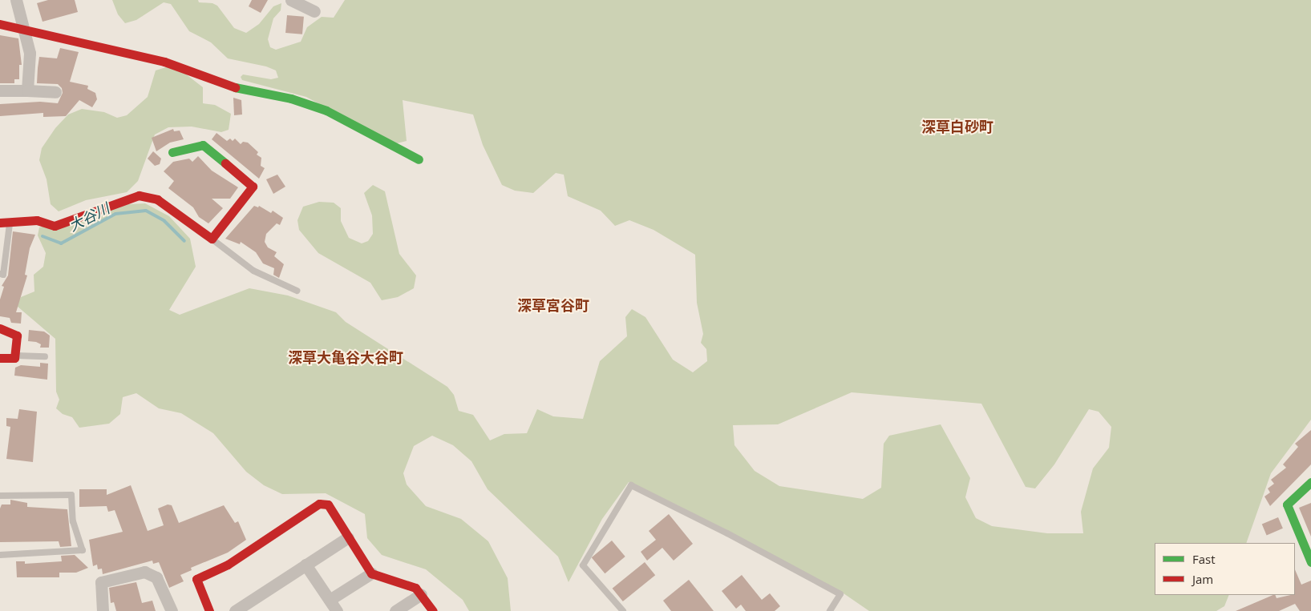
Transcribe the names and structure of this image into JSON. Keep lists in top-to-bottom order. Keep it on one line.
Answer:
{"districts":["深草白砂町","深草宮谷町","深草大亀谷大谷町"],"water":["大谷川"],"legend":["Fast","Jam"]}
